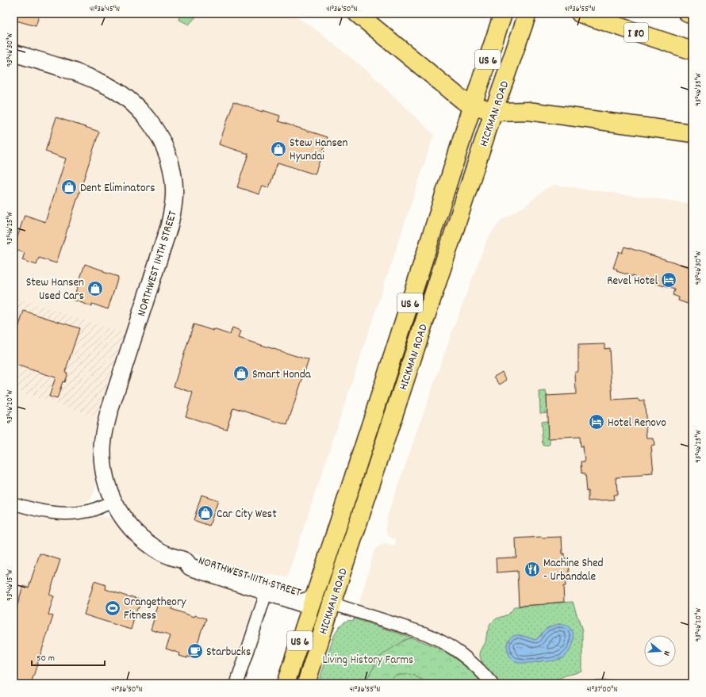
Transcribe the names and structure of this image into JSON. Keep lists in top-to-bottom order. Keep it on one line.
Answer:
{"streets":{"main road":["I 80","US 6","HICKMAN ROAD"],"street":["NORTHWEST 114TH STREET","NORTHWEST 111TH STREET"]},"crossings":[["HICKMAN ROAD","NORTHWEST 111TH STREET"],["NORTHWEST 114TH STREET","NORTHWEST 111TH STREET"]],"parks":["Living History Farms"],"places":{"shop":["Stew Hansen Hyundai","Dent Eliminators","Stew Hansen Used Cars","Smart Honda","Car City West"],"hotel":["Revel Hotel","Hotel Renovo"],"restaurant":["Machine Shed - Urbandale"],"sports":["Orangetheory Fitness"],"cafe":["Starbucks"]},"scale_bar":"50 m","north":"right","coordinates":["41°36'45\"N","41°36'50\"N","41°36'55\"N","93°46'30\"W","93°46'35\"W","93°46'25\"W","93°46'20\"W","93°46'15\"W","41°37'00\"N"]}
